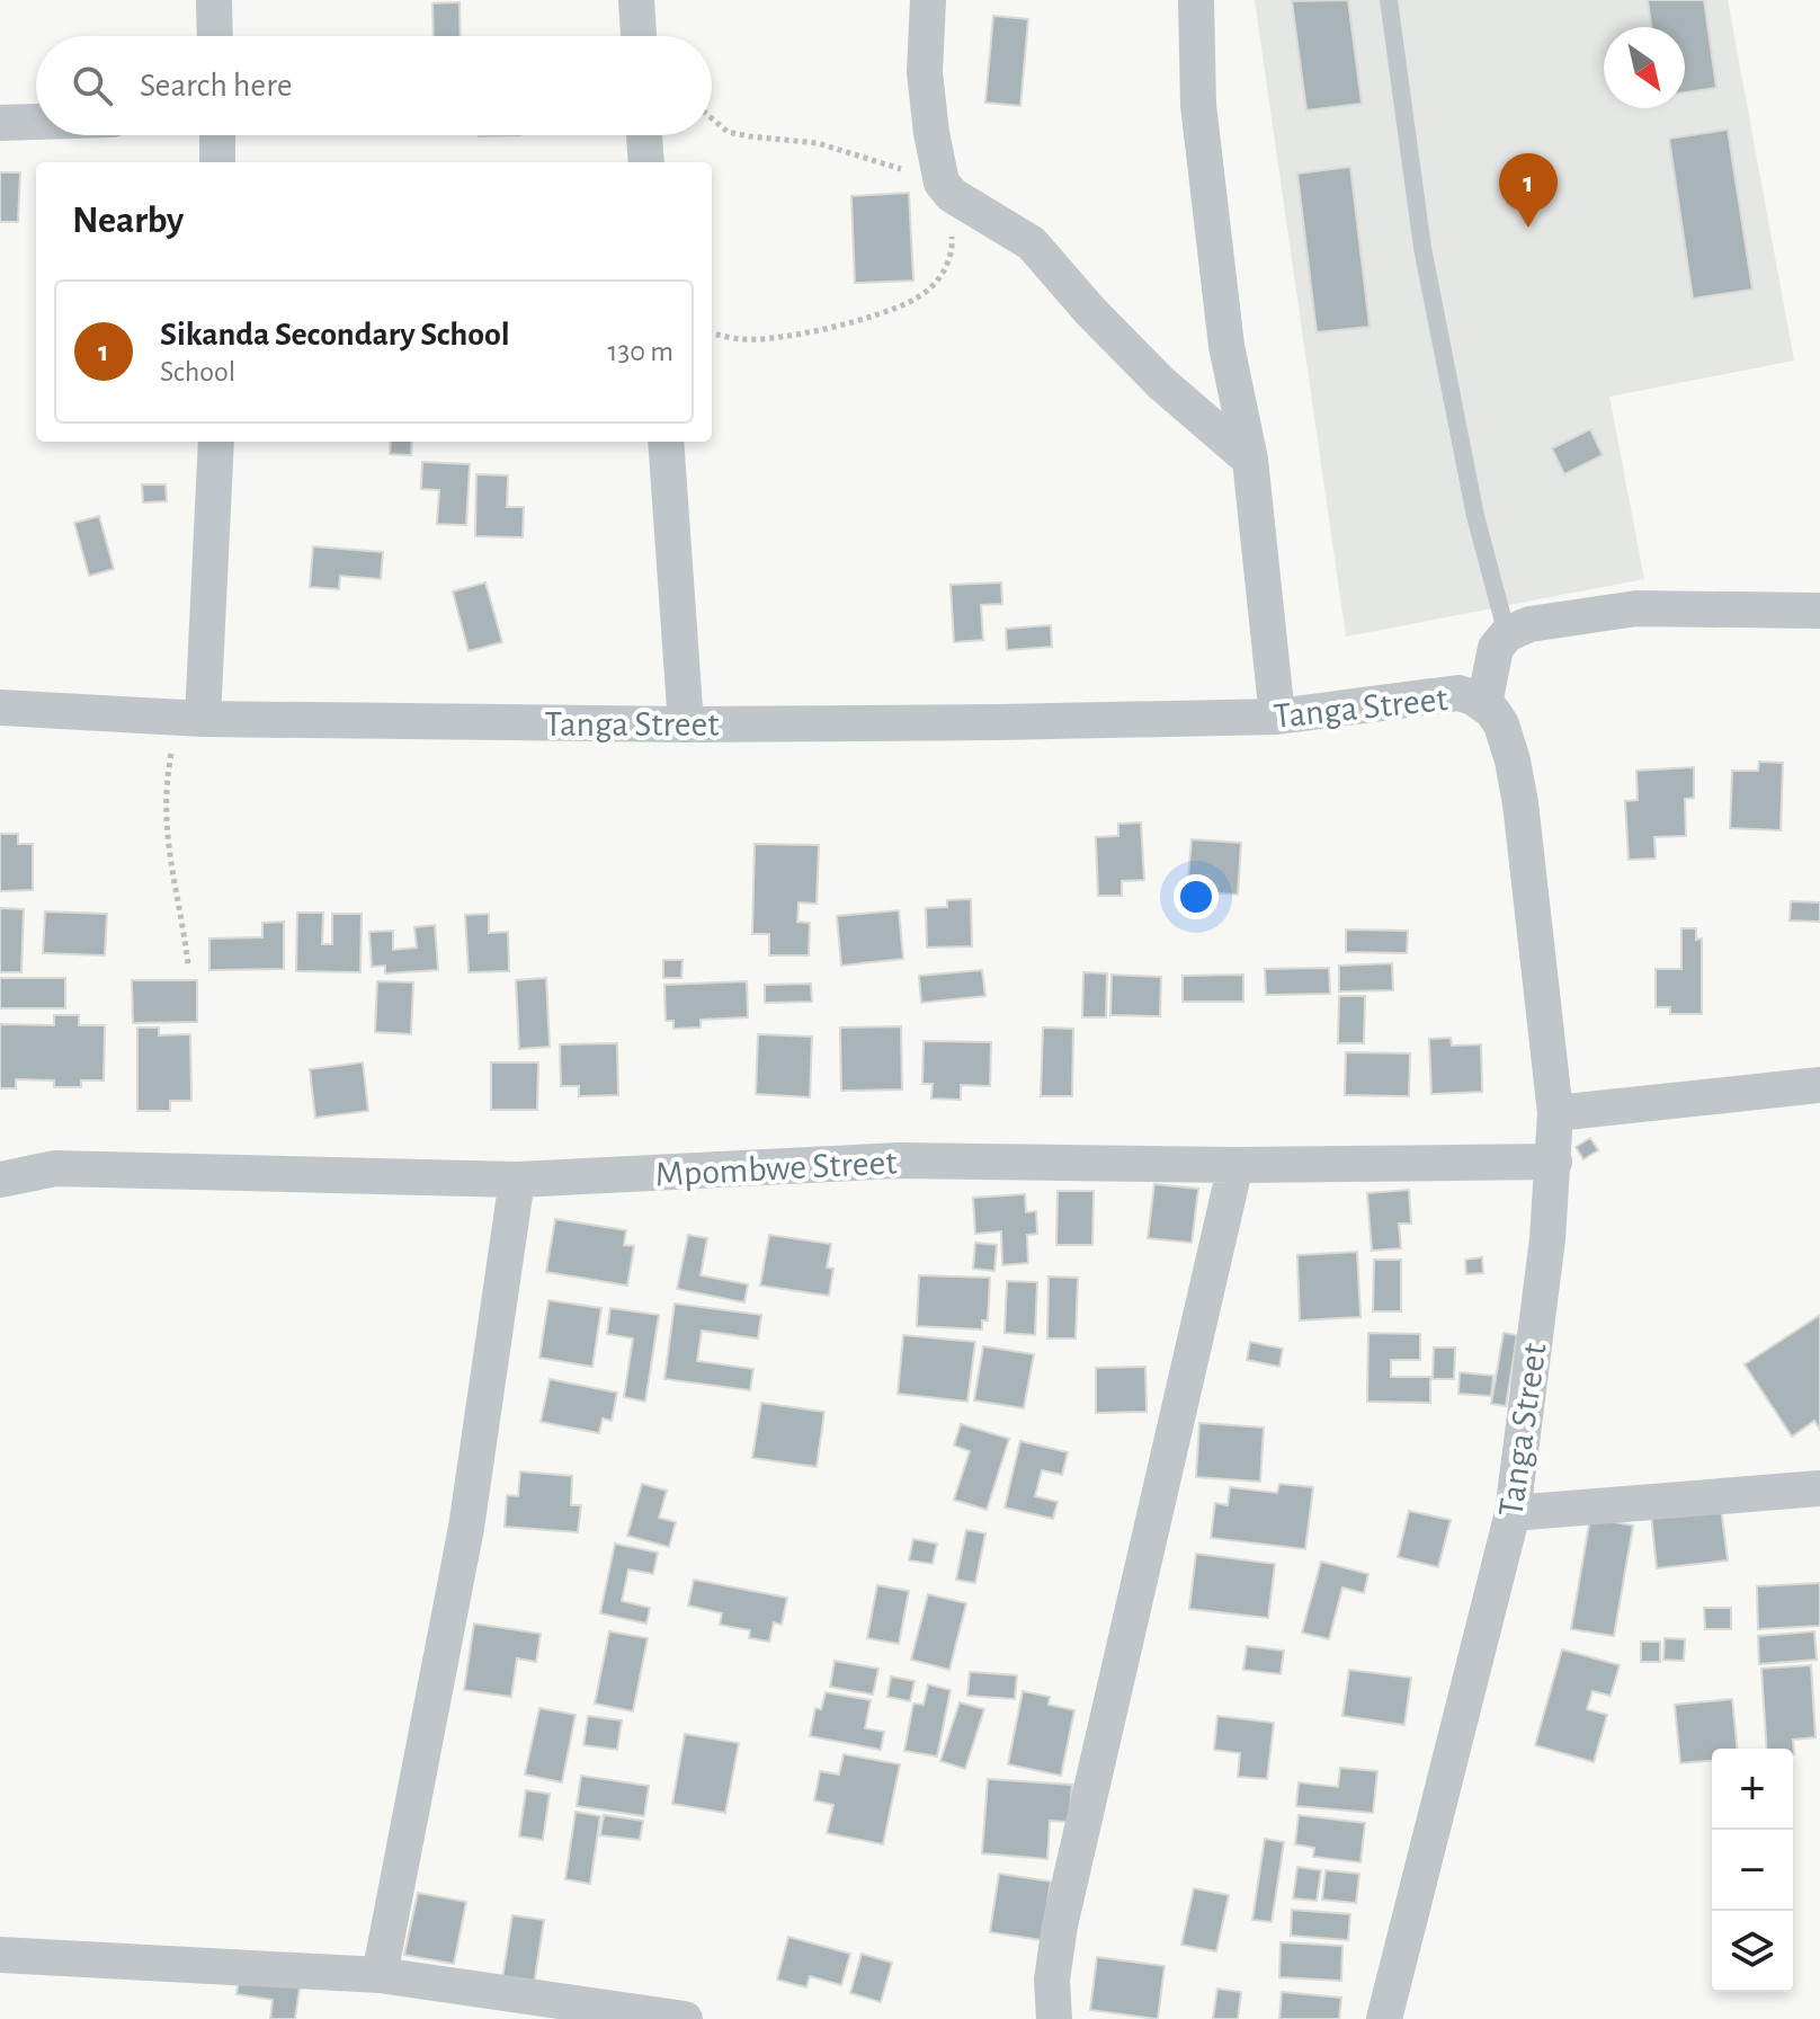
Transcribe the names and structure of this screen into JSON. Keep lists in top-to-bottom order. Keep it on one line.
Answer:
{"streets":{"street":["Tanga Street","Mpombwe Street"]},"crossings":[["Tanga Street","Mpombwe Street"]],"north":"bottom right","page":{"search":"Search here","pins":"1","heading":"Nearby","list":[{"mark":"1","name":"Sikanda Secondary School","note":"School","value":"130 m"}],"map_buttons":["+","−"]}}
